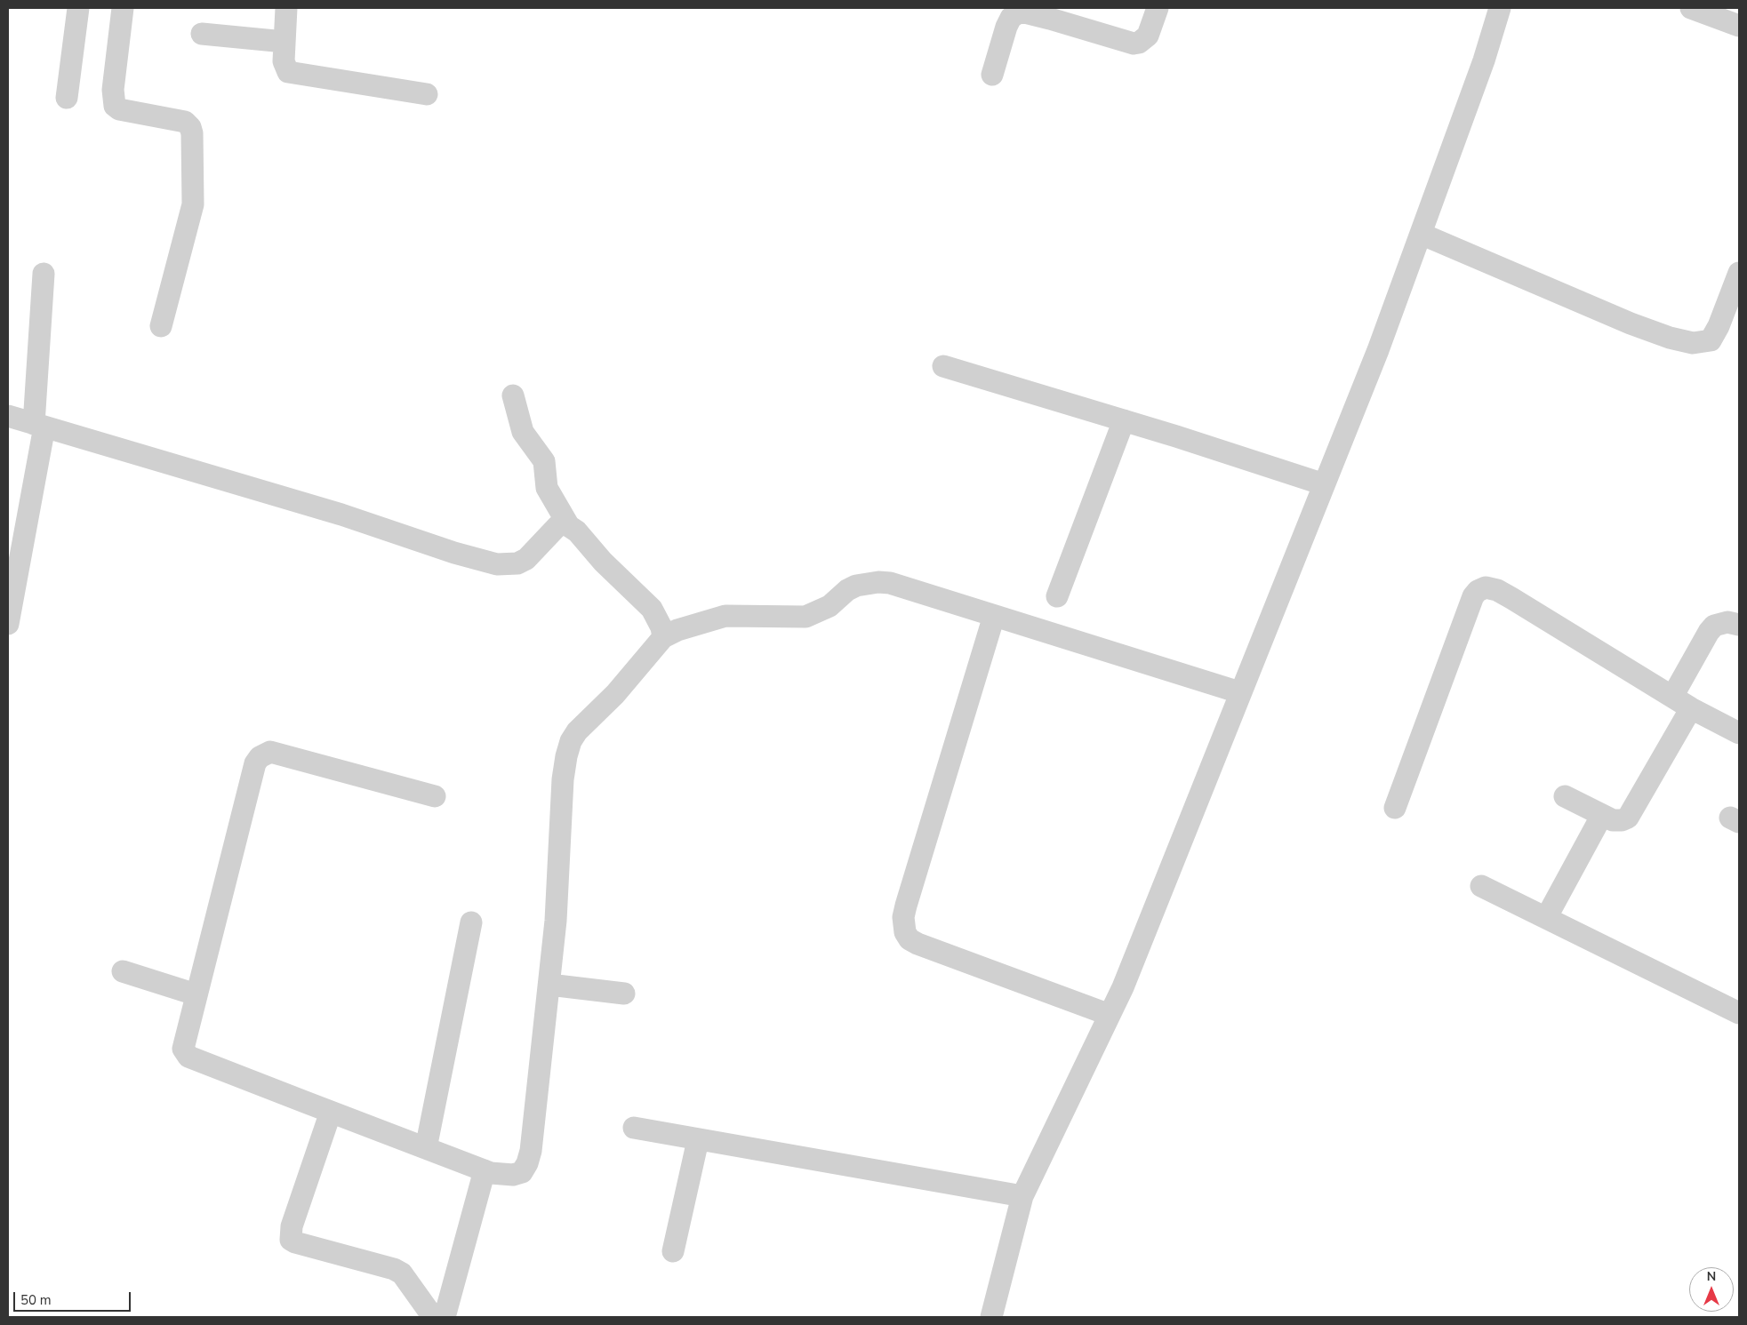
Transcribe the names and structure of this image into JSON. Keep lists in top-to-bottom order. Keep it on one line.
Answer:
{"scale_bar":"50 m","north":"top"}
